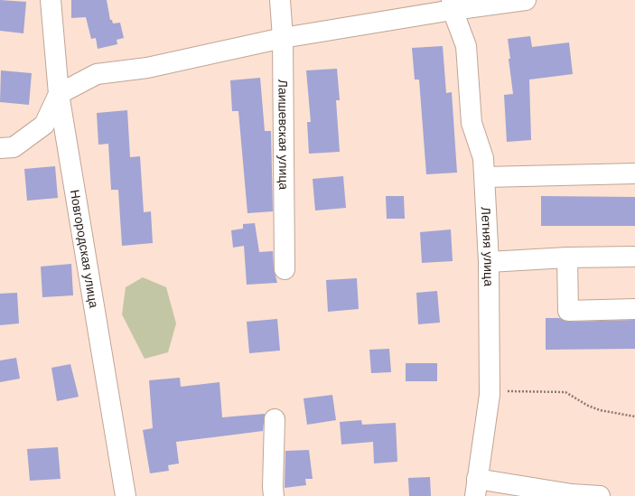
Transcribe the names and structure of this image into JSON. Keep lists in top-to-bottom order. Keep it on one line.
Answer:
{"streets":{"street":["Лаишевская улица","Летняя улица","Новгородская улица"]}}
